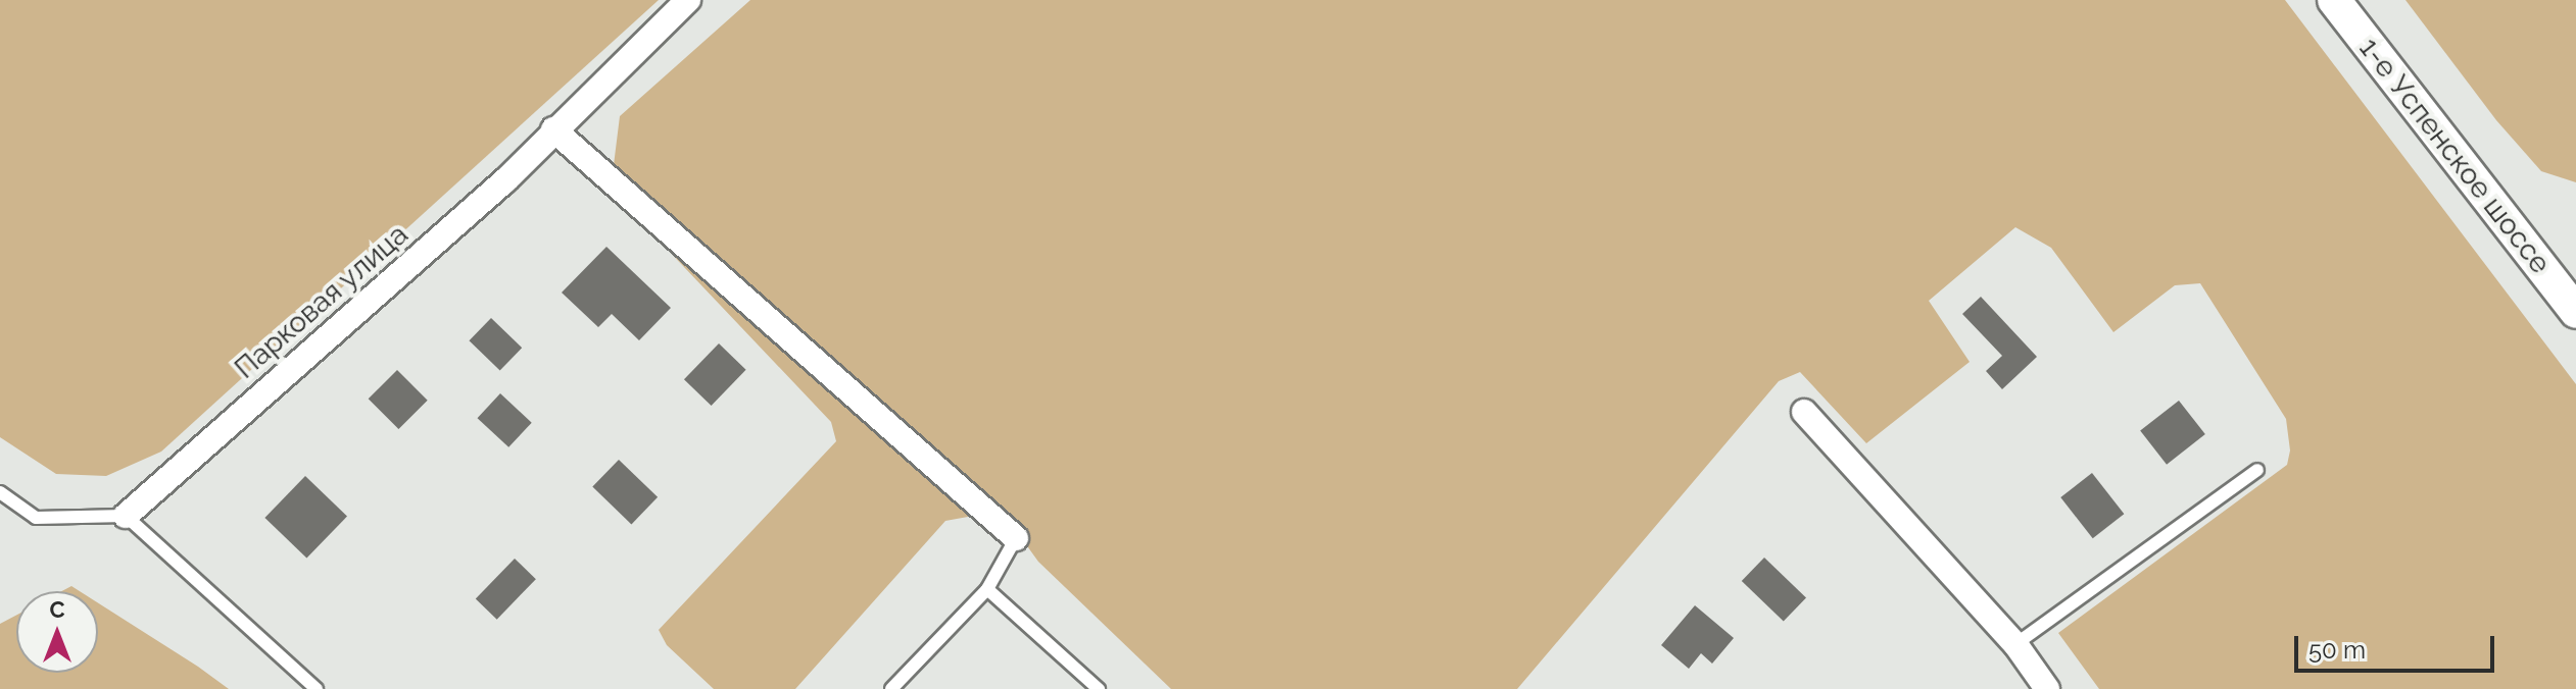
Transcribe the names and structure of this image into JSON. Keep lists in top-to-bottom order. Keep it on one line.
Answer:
{"streets":{"main road":["1-е Успенское шоссе"],"street":["Парковая улица"]},"scale_bar":"50 m","north":"top"}
